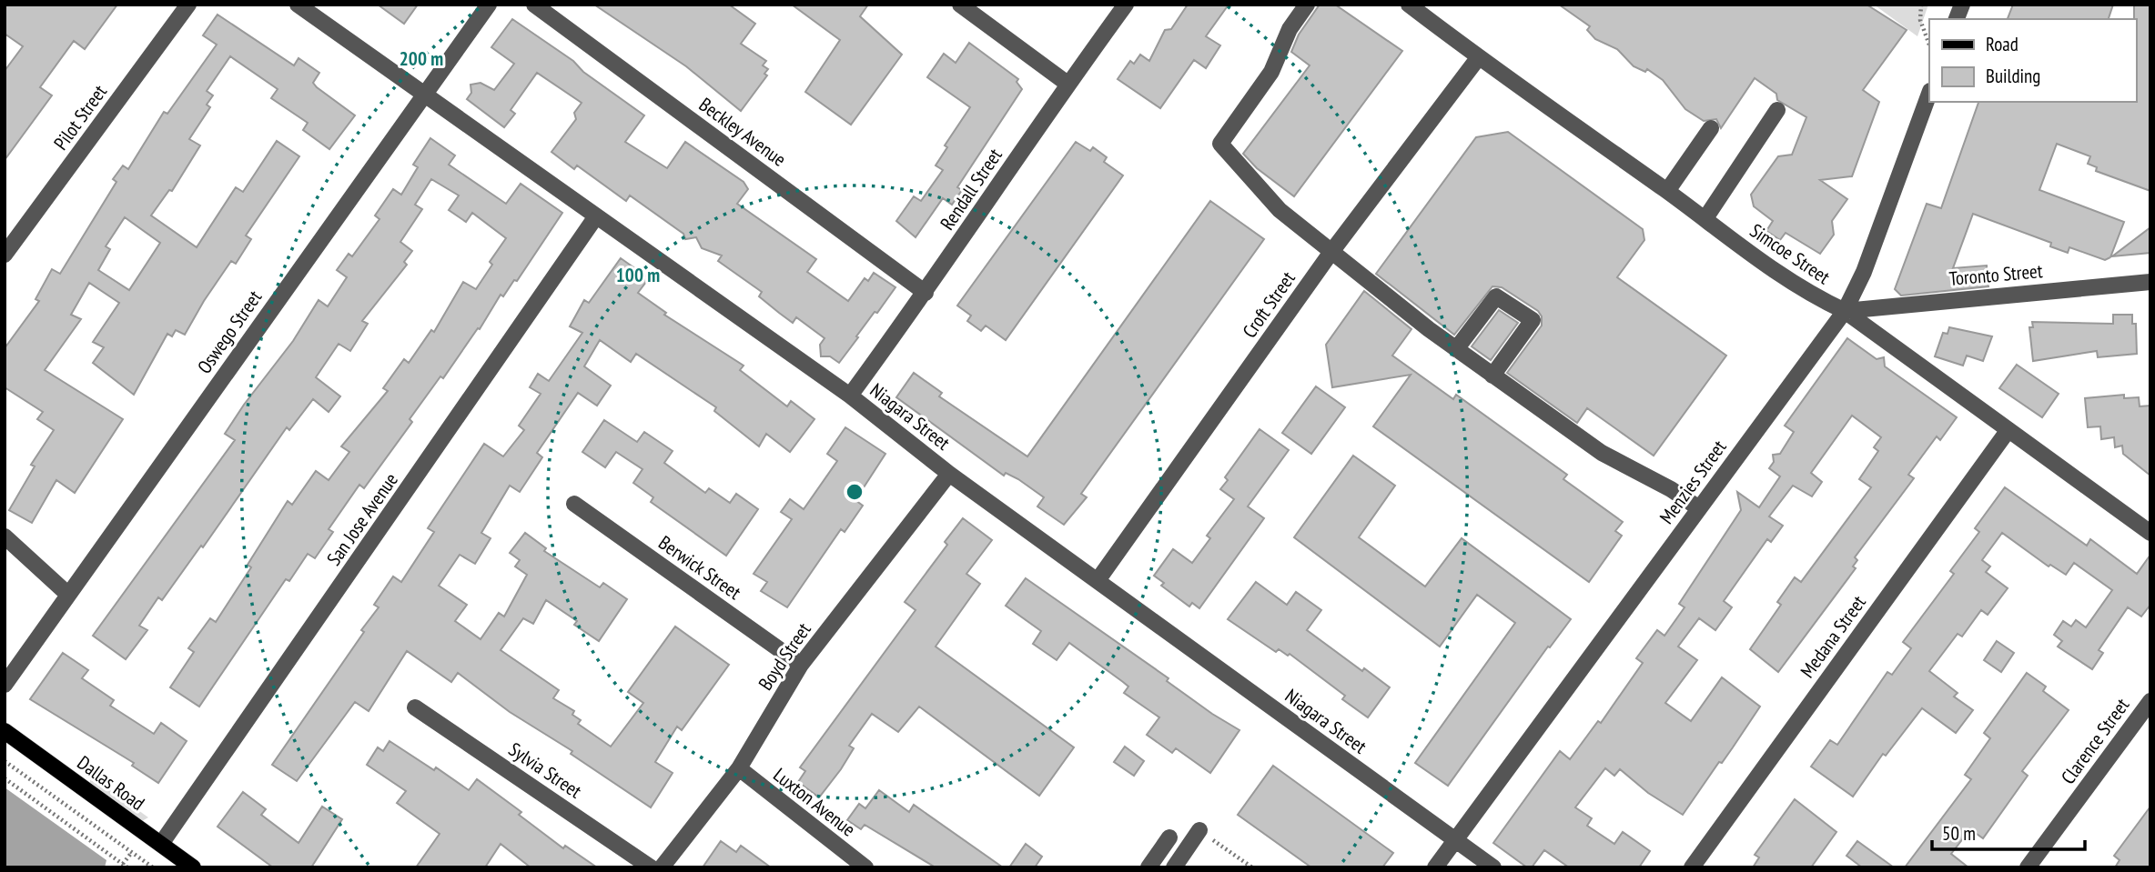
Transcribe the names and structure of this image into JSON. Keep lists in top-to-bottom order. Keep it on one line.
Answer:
{"streets":{"main road":["Dallas Road"],"street":["Pilot Street","Beckley Avenue","Rendall Street","Simcoe Street","Toronto Street","Croft Street","Oswego Street","Niagara Street","Menzies Street","San Jose Avenue","Berwick Street","Medana Street","Boyd Street","Clarence Street","Sylvia Street","Luxton Avenue"]},"crossings":[["Beckley Avenue","Rendall Street"],["Rendall Street","Niagara Street"],["Simcoe Street","Toronto Street"],["Simcoe Street","Croft Street"],["Simcoe Street","Menzies Street"],["Simcoe Street","Medana Street"],["Toronto Street","Menzies Street"],["Croft Street","Niagara Street"],["Oswego Street","Niagara Street"],["Niagara Street","Menzies Street"],["Niagara Street","San Jose Avenue"],["Niagara Street","Boyd Street"],["San Jose Avenue","Dallas Road"],["Berwick Street","Boyd Street"],["Boyd Street","Luxton Avenue"]],"legend":["Road","Building"],"scale_bar":"50 m","rings":["200 m","100 m"]}
